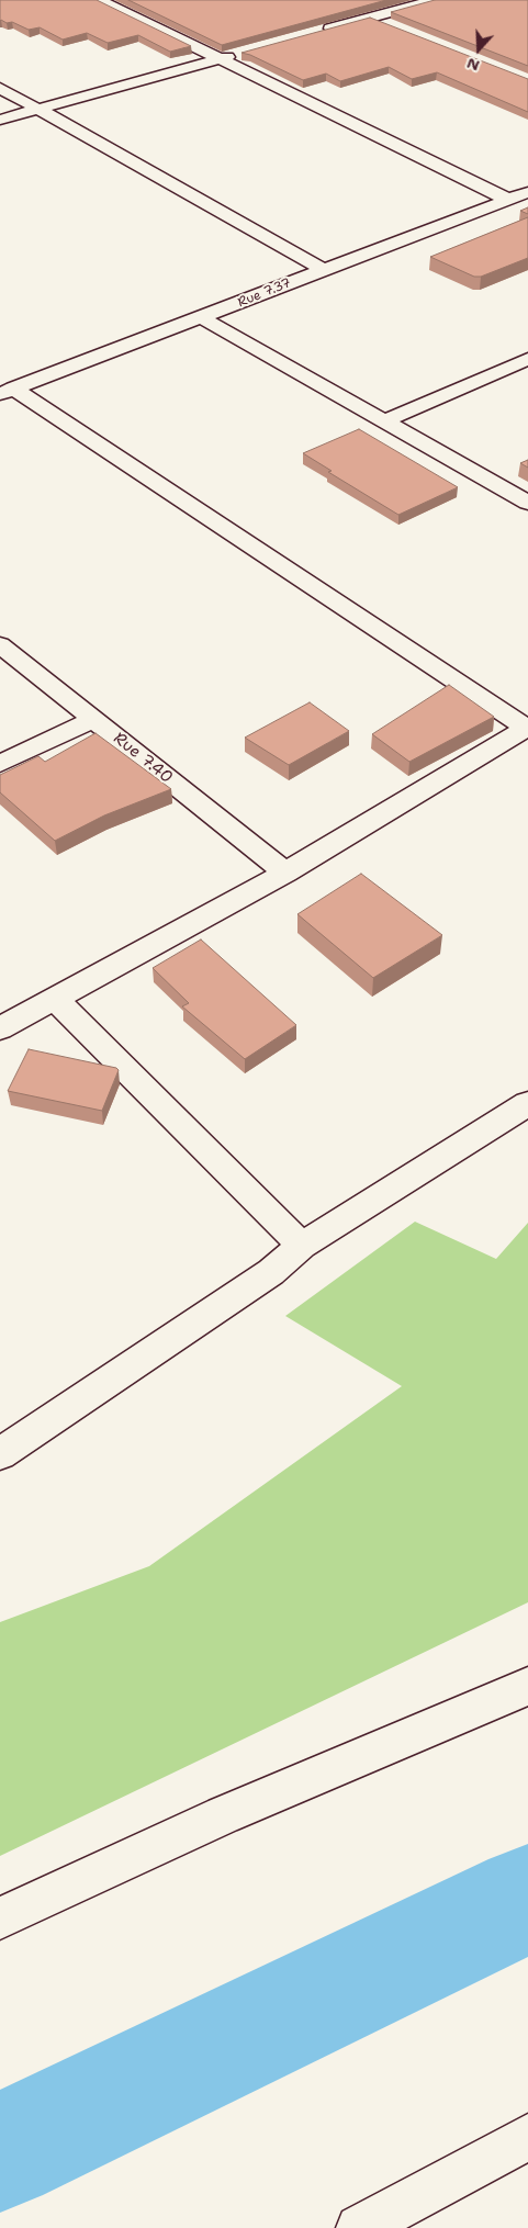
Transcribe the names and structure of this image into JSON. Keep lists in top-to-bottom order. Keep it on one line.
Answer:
{"streets":{"street":["Rue 7.37","Rue 7.40"]},"north":"bottom"}
